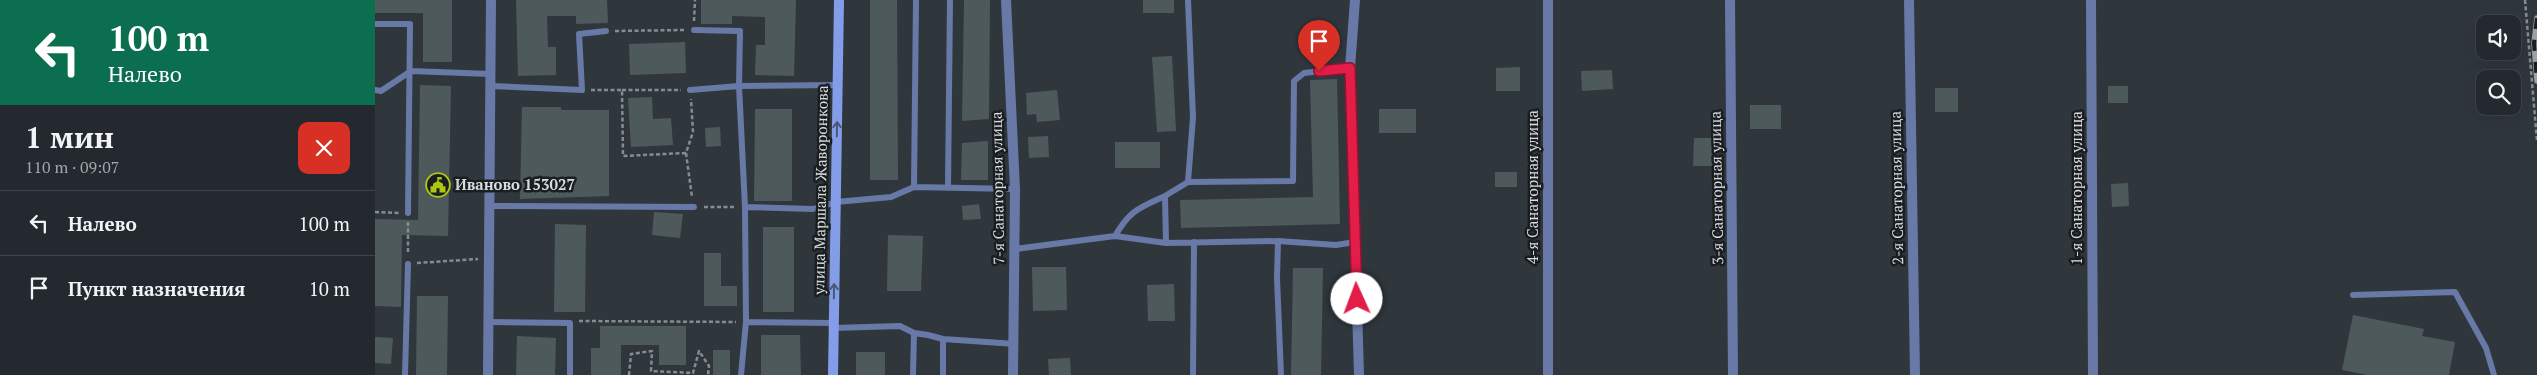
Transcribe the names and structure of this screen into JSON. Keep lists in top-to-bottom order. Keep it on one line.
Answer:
{"streets":{"main road":["улица Маршала Жаворонкова"],"street":["4-я Санаторная улица","7-я Санаторная улица","3-я Санаторная улица","2-я Санаторная улица","1-я Санаторная улица"]},"one_way":["улица Маршала Жаворонкова"],"places":{"public building":["Иваново 153027"]},"page":{"turn":["100 m","Налево"],"heading":["1 мин","110 m · 09:07"],"list":[{"name":"Налево","value":"100 m"},{"name":"Пункт назначения","value":"10 m"}]}}
